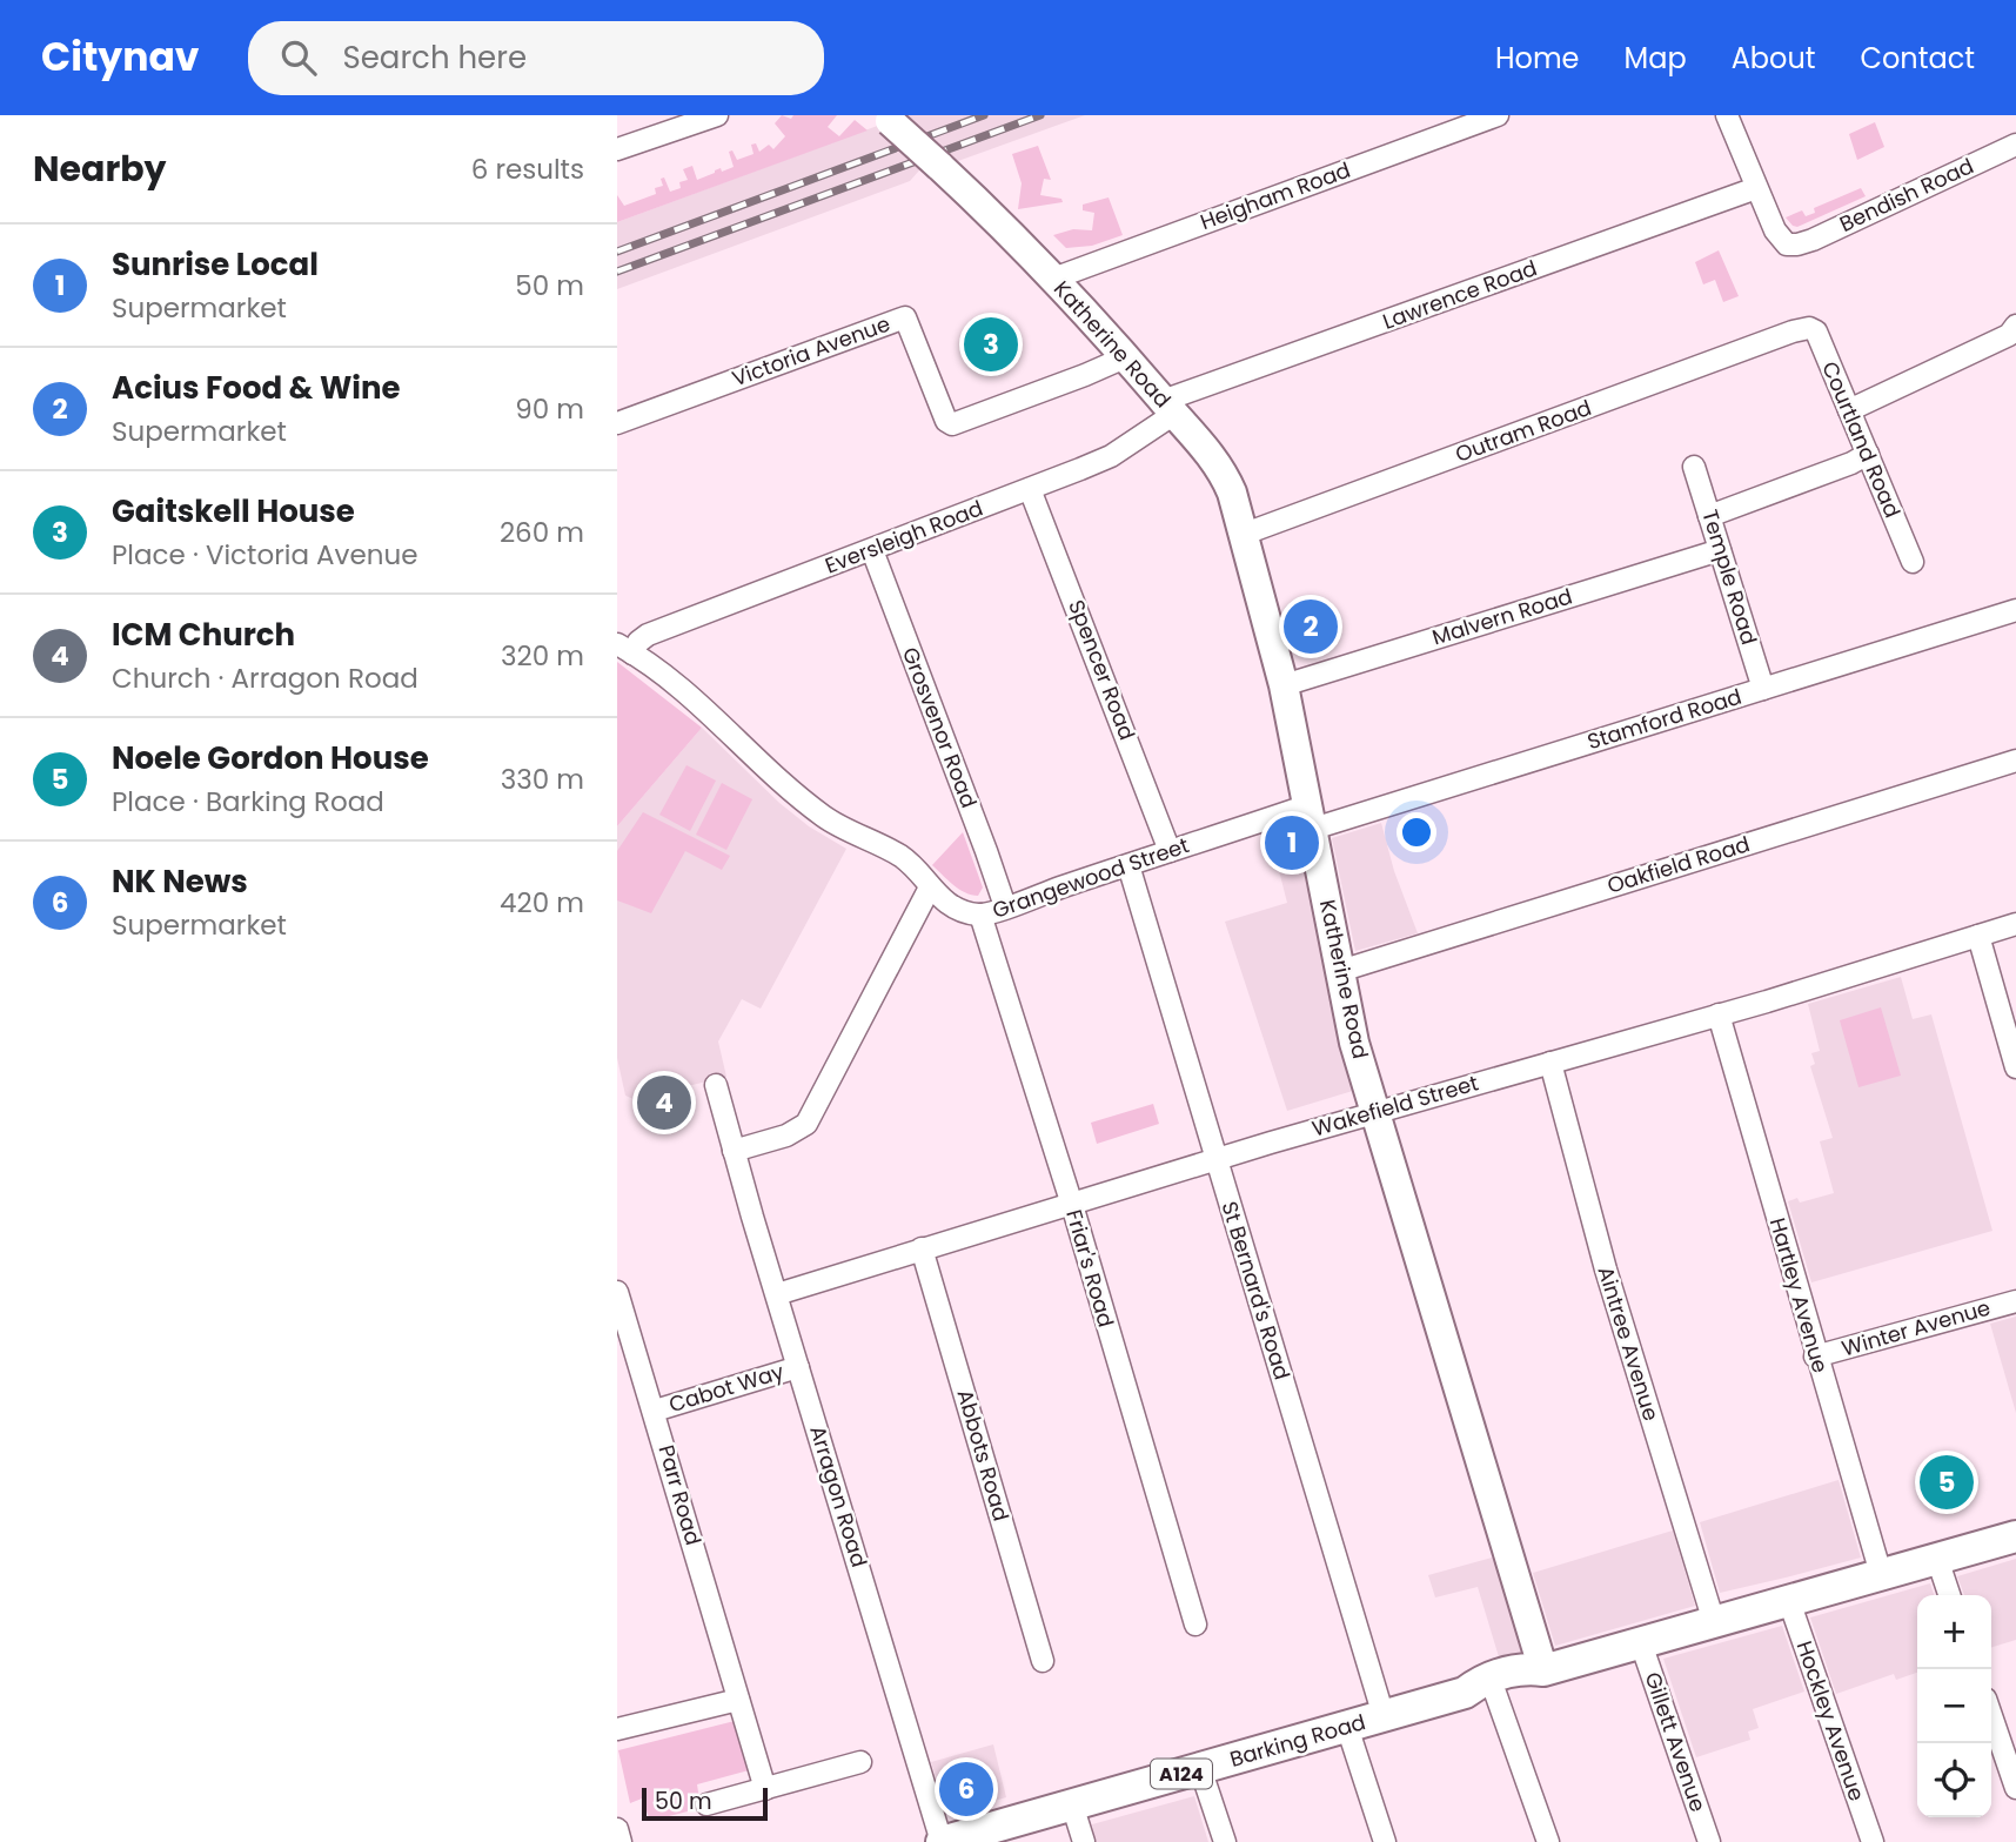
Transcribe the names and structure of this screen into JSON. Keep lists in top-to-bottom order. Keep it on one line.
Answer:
{"streets":{"main road":["Katherine Road","Barking Road","A124"],"street":["Bendish Road","Heigham Road","Lawrence Road","Victoria Avenue","Outram Road","Courtland Road","Eversleigh Road","Temple Road","Malvern Road","Spencer Road","Stamford Road","Grosvenor Road","Oakfield Road","Grangewood Street","Wakefield Street","Friar's Road","St Bernard's Road","Hartley Avenue","Winter Avenue","Aintree Avenue","Cabot Way","Abbots Road","Parr Road","Arragon Road","Hockley Avenue","Gillett Avenue"]},"crossings":[["Bendish Road","Lawrence Road"],["Heigham Road","Katherine Road"],["Lawrence Road","Katherine Road"],["Lawrence Road","Eversleigh Road"],["Katherine Road","Victoria Avenue"],["Katherine Road","Outram Road"],["Katherine Road","Eversleigh Road"],["Katherine Road","Malvern Road"],["Katherine Road","Stamford Road"],["Katherine Road","Oakfield Road"],["Katherine Road","Grangewood Street"],["Katherine Road","Wakefield Street"],["Katherine Road","Barking Road"],["Outram Road","Courtland Road"],["Eversleigh Road","Spencer Road"],["Eversleigh Road","Grosvenor Road"],["Eversleigh Road","Grangewood Street"],["Temple Road","Malvern Road"],["Temple Road","Stamford Road"],["Spencer Road","Grangewood Street"],["Stamford Road","Grangewood Street"],["Grosvenor Road","Grangewood Street"],["Grangewood Street","Friar's Road"],["Grangewood Street","St Bernard's Road"],["Wakefield Street","Friar's Road"],["Wakefield Street","St Bernard's Road"],["Wakefield Street","Hartley Avenue"],["Wakefield Street","Aintree Avenue"],["Wakefield Street","Abbots Road"],["Wakefield Street","Arragon Road"],["St Bernard's Road","Barking Road"],["Hartley Avenue","Winter Avenue"],["Hartley Avenue","Barking Road"],["Aintree Avenue","Barking Road"],["Cabot Way","Parr Road"],["Cabot Way","Arragon Road"],["Arragon Road","Barking Road"],["Hockley Avenue","Barking Road"],["Barking Road","Gillett Avenue"]],"scale_bar":"50 m","page":{"header":"Citynav","search":"Search here","nav":["Home","Map","About","Contact"],"heading":["Nearby","6 results"],"list":[{"mark":"1","name":"Sunrise Local","note":"Supermarket","value":"50 m"},{"mark":"2","name":"Acius Food & Wine","note":"Supermarket","value":"90 m"},{"mark":"3","name":"Gaitskell House","note":"Place · Victoria Avenue","value":"260 m"},{"mark":"4","name":"ICM Church","note":"Church · Arragon Road","value":"320 m"},{"mark":"5","name":"Noele Gordon House","note":"Place · Barking Road","value":"330 m"},{"mark":"6","name":"NK News","note":"Supermarket","value":"420 m"}],"pins":["3","2","1","4","5","6"],"map_buttons":["+","−"],"scale":"50 m"}}
